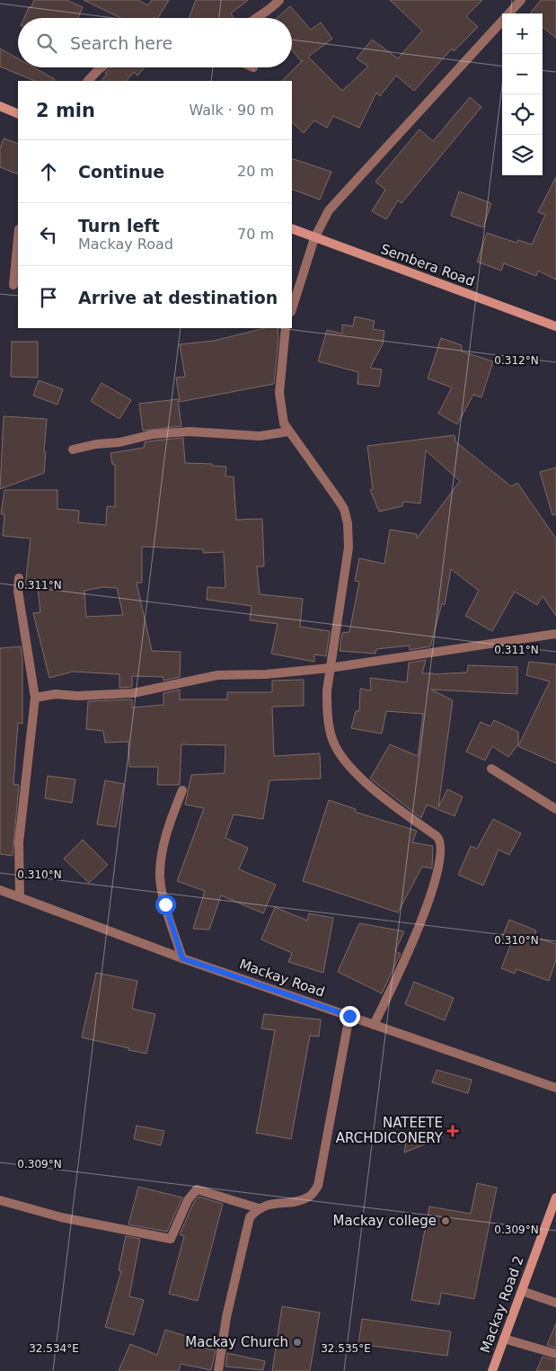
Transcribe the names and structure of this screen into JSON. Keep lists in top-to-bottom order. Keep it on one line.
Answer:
{"streets":{"street":["Sembera Road","Mackay Road","Mackay Road 2"]},"places":{"health":["NATEETE ARCHDICONERY"],"other":["Mackay college","Mackay Church"]},"page":{"map_buttons":["+","−"],"search":"Search here","heading":["2 min","Walk · 90 m"],"list":[["Continue","20 m"],["Turn left","Mackay Road","70 m"],"Arrive at destination"]},"coordinates":["0.312°N","0.311°N","0.310°N","0.309°N","32.534°E","32.535°E"]}
